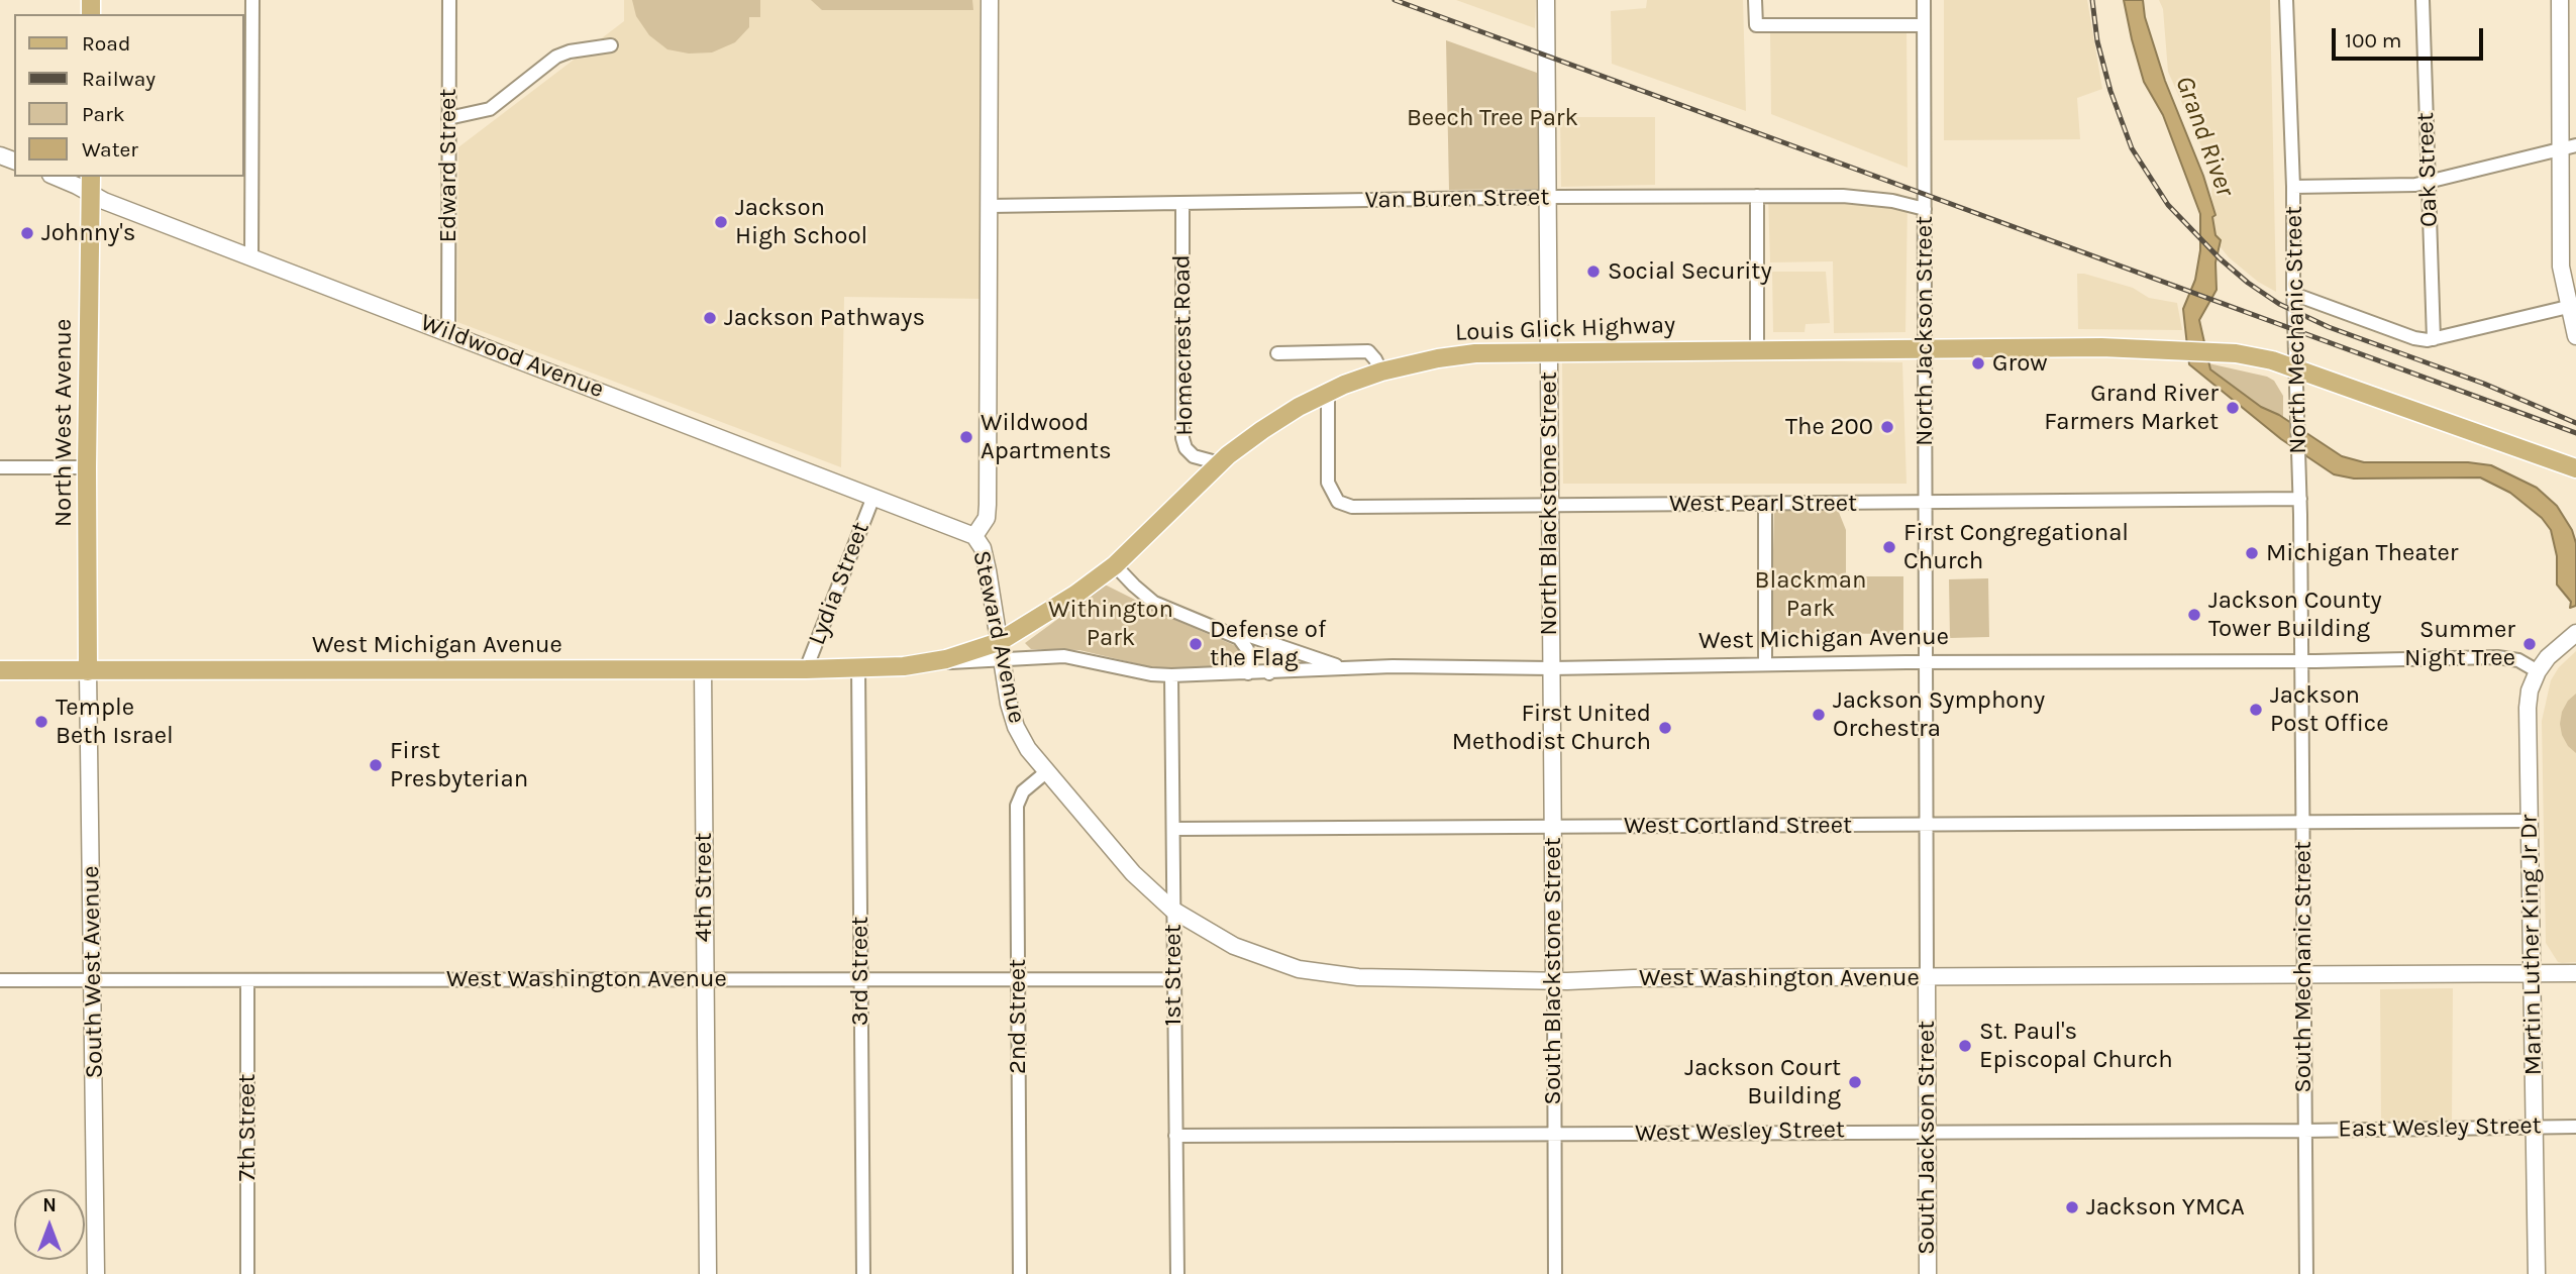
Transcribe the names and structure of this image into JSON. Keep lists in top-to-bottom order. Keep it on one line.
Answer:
{"streets":{"main road":["Louis Glick Highway","Wildwood Avenue","North West Avenue","North Blackstone Street","Steward Avenue","West Michigan Avenue","4th Street","Martin Luther King Jr Dr","South Blackstone Street","South West Avenue","West Washington Avenue","South Jackson Street"],"street":["Edward Street","Oak Street","Van Buren Street","North Mechanic Street","North Jackson Street","Homecrest Road","West Pearl Street","Lydia Street","West Cortland Street","South Mechanic Street","3rd Street","1st Street","2nd Street","7th Street","East Wesley Street","West Wesley Street"]},"crossings":[["Edward Street","Wildwood Avenue"],["Van Buren Street","North Jackson Street"],["Van Buren Street","Homecrest Road"],["Van Buren Street","North Blackstone Street"],["Van Buren Street","Steward Avenue"],["Louis Glick Highway","North Mechanic Street"],["Louis Glick Highway","North Jackson Street"],["Louis Glick Highway","Homecrest Road"],["Louis Glick Highway","North Blackstone Street"],["Louis Glick Highway","West Pearl Street"],["Louis Glick Highway","Steward Avenue"],["Louis Glick Highway","West Michigan Avenue"],["Louis Glick Highway","3rd Street"],["North Mechanic Street","West Pearl Street"],["North Mechanic Street","West Michigan Avenue"],["North Mechanic Street","South Mechanic Street"],["North Jackson Street","West Pearl Street"],["North Jackson Street","West Michigan Avenue"],["North Jackson Street","South Jackson Street"],["Wildwood Avenue","North West Avenue"],["Wildwood Avenue","Lydia Street"],["Wildwood Avenue","Steward Avenue"],["North West Avenue","West Michigan Avenue"],["North West Avenue","South West Avenue"],["North Blackstone Street","West Pearl Street"],["North Blackstone Street","West Michigan Avenue"],["North Blackstone Street","South Blackstone Street"],["Lydia Street","West Michigan Avenue"],["Steward Avenue","West Michigan Avenue"],["Steward Avenue","1st Street"],["Steward Avenue","West Washington Avenue"],["Steward Avenue","2nd Street"],["West Michigan Avenue","4th Street"],["West Michigan Avenue","Martin Luther King Jr Dr"],["West Michigan Avenue","South Mechanic Street"],["West Michigan Avenue","3rd Street"],["West Michigan Avenue","South Blackstone Street"],["West Michigan Avenue","South West Avenue"],["West Michigan Avenue","1st Street"],["West Michigan Avenue","South Jackson Street"],["West Cortland Street","Martin Luther King Jr Dr"],["West Cortland Street","South Mechanic Street"],["West Cortland Street","South Blackstone Street"],["West Cortland Street","1st Street"],["West Cortland Street","South Jackson Street"],["4th Street","West Washington Avenue"],["Martin Luther King Jr Dr","West Washington Avenue"],["Martin Luther King Jr Dr","East Wesley Street"],["South Mechanic Street","West Washington Avenue"],["South Mechanic Street","East Wesley Street"],["South Mechanic Street","West Wesley Street"],["3rd Street","West Washington Avenue"],["South Blackstone Street","West Washington Avenue"],["South Blackstone Street","West Wesley Street"],["South West Avenue","West Washington Avenue"],["1st Street","West Washington Avenue"],["1st Street","West Wesley Street"],["West Washington Avenue","2nd Street"],["West Washington Avenue","7th Street"],["West Washington Avenue","South Jackson Street"],["East Wesley Street","West Wesley Street"],["West Wesley Street","South Jackson Street"]],"water":["Grand River"],"parks":["Beech Tree Park","Blackman Park","Withington Park"],"places":["Jackson High School","Johnny's","Social Security","Jackson Pathways","Grow","Grand River Farmers Market","The 200","Wildwood Apartments","First Congregational Church","Michigan Theater","Jackson County Tower Building","Defense of the Flag","Summer Night Tree","Jackson Post Office","Jackson Symphony Orchestra","Temple Beth Israel","First United Methodist Church","First Presbyterian","St. Paul's Episcopal Church","Jackson Court Building","Jackson YMCA"],"legend":["Road","Railway","Park","Water"],"scale_bar":"100 m","north":"top"}
